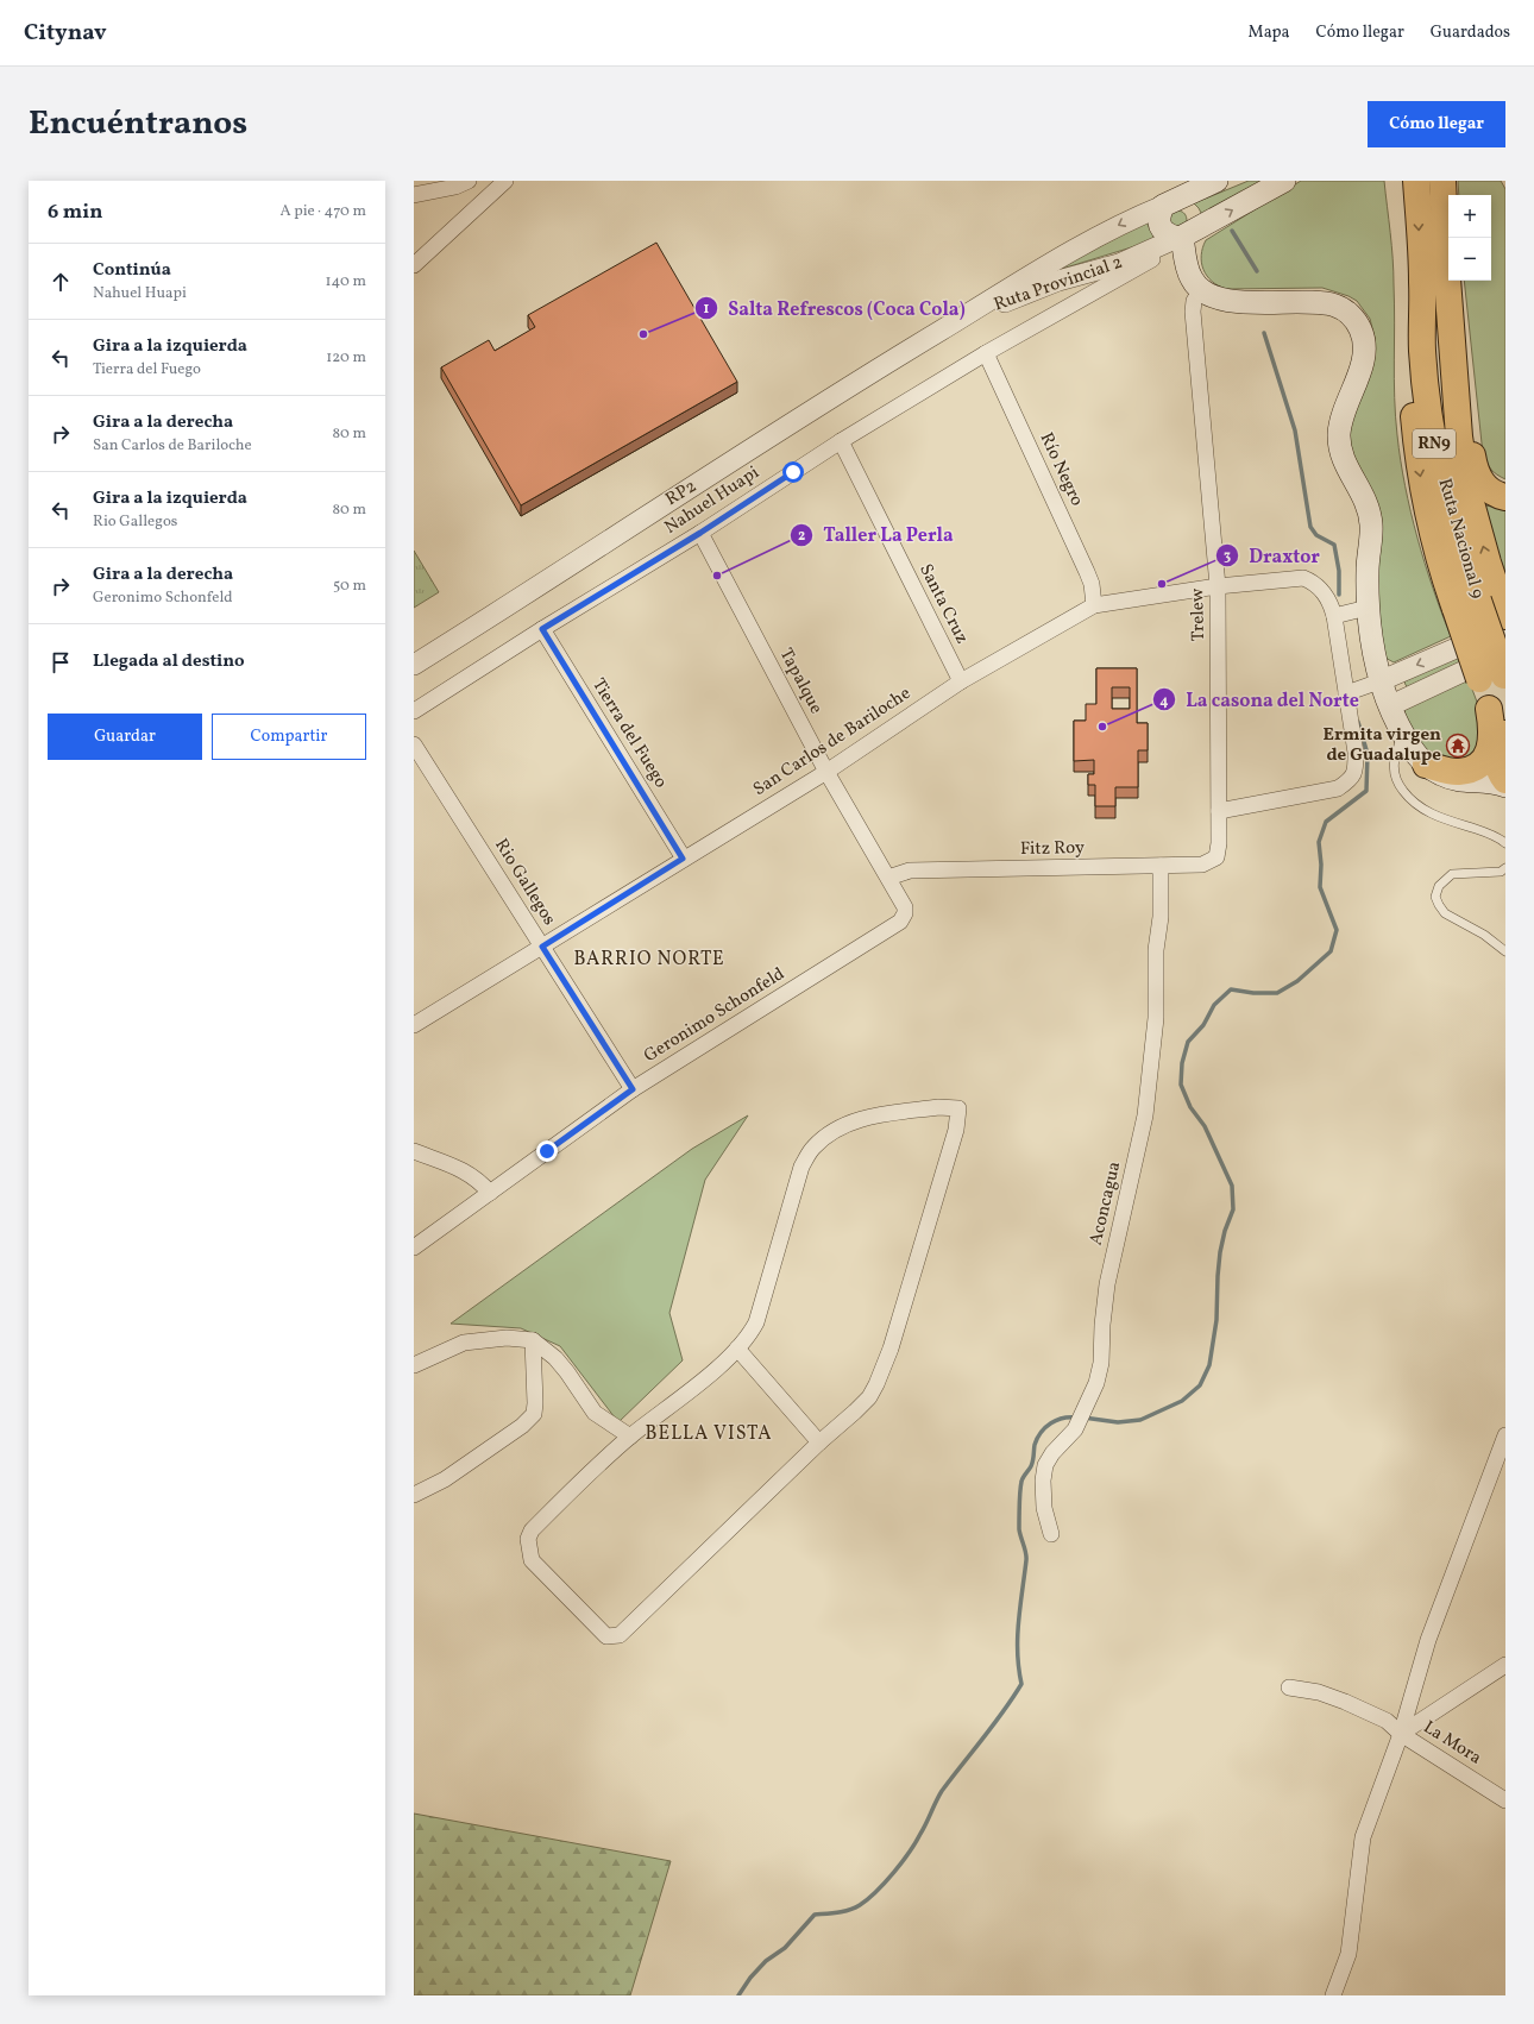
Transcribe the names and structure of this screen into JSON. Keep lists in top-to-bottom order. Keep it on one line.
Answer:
{"streets":{"highway":["RN9","Ruta Nacional 9"],"main road":["Ruta Provincial 2","RP2"],"street":["Río Negro","Nahuel Huapi","Santa Cruz","Trelew","Tapalque","Tierra del Fuego","San Carlos de Bariloche","Fitz Roy","Rio Gallegos","Geronimo Schonfeld","Aconcagua","La Mora"]},"crossings":[["Ruta Provincial 2","RP2"],["Ruta Provincial 2","Nahuel Huapi"],["RN9","Ruta Nacional 9"],["Río Negro","Nahuel Huapi"],["Río Negro","San Carlos de Bariloche"],["Nahuel Huapi","Santa Cruz"],["Nahuel Huapi","Tapalque"],["Nahuel Huapi","Tierra del Fuego"],["Santa Cruz","San Carlos de Bariloche"],["Trelew","San Carlos de Bariloche"],["Trelew","Fitz Roy"],["Tapalque","San Carlos de Bariloche"],["Tapalque","Fitz Roy"],["Tapalque","Geronimo Schonfeld"],["Tierra del Fuego","San Carlos de Bariloche"],["San Carlos de Bariloche","Rio Gallegos"],["Fitz Roy","Aconcagua"],["Rio Gallegos","Geronimo Schonfeld"]],"districts":["BARRIO NORTE","BELLA VISTA"],"places":{"other":["Salta Refrescos (Coca Cola)","Taller La Perla","Draxtor","La casona del Norte"],"temple":["Ermita virgen de Guadalupe"]},"page":{"header":"Citynav","nav":["Mapa","Cómo llegar","Guardados"],"title":"Encuéntranos","buttons":["Cómo llegar",["Guardar","Compartir"]],"heading":["6 min","A pie · 470 m"],"map_buttons":["+","−"],"list":[["Continúa","Nahuel Huapi","140 m"],["Gira a la izquierda","Tierra del Fuego","120 m"],["Gira a la derecha","San Carlos de Bariloche","80 m"],["Gira a la izquierda","Rio Gallegos","80 m"],["Gira a la derecha","Geronimo Schonfeld","50 m"],"Llegada al destino"]}}
